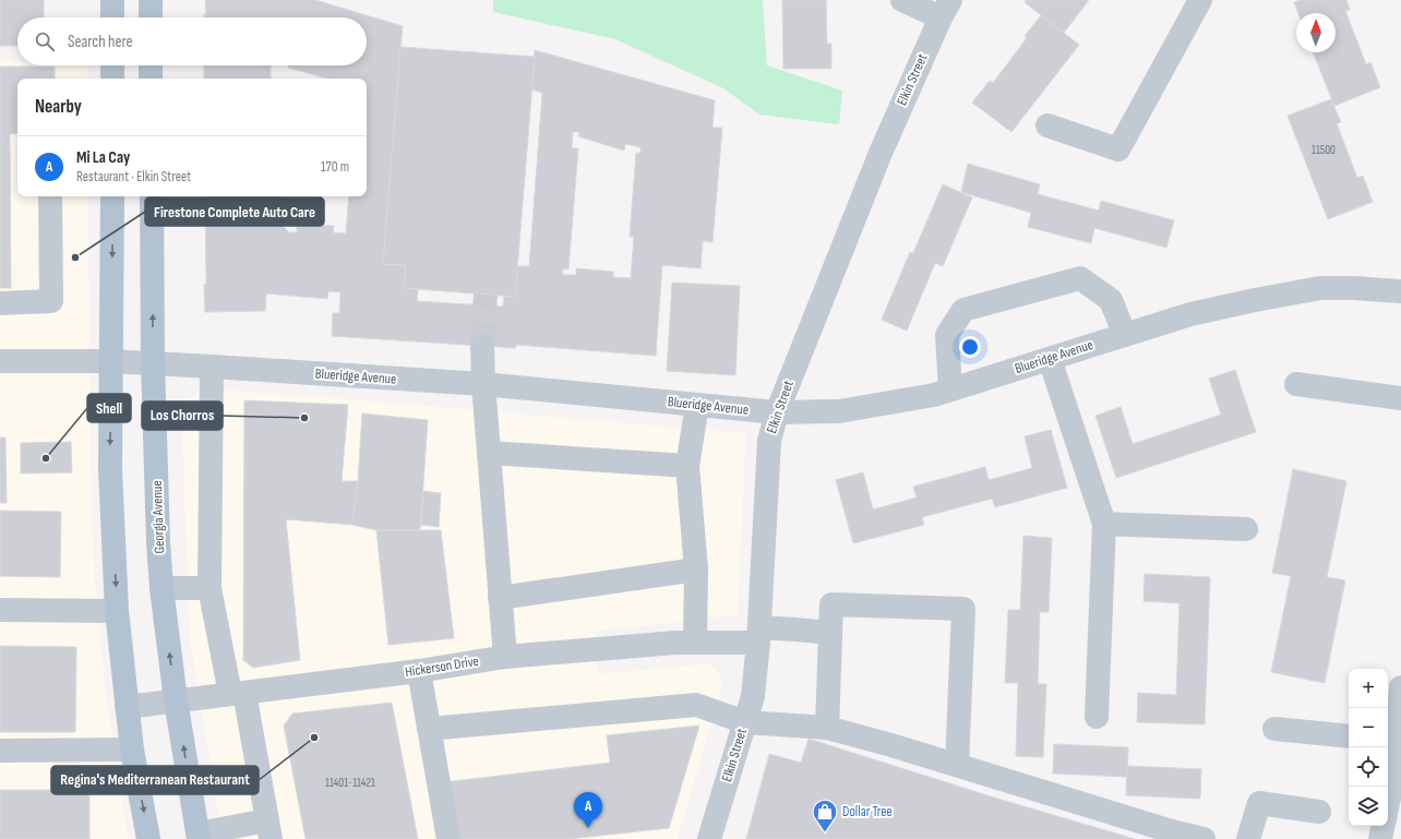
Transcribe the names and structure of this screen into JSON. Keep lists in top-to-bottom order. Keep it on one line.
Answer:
{"streets":{"main road":["Georgia Avenue"],"street":["Elkin Street","Blueridge Avenue","Hickerson Drive"]},"crossings":[["Elkin Street","Blueridge Avenue"],["Elkin Street","Hickerson Drive"],["Blueridge Avenue","Georgia Avenue"],["Georgia Avenue","Hickerson Drive"]],"places":{"other":["Firestone Complete Auto Care","Los Chorros","Shell","Regina's Mediterranean Restaurant"],"shop":["Dollar Tree"]},"house_numbers":["11500","11401-11421"],"north":"top","page":{"search":"Search here","heading":"Nearby","list":[{"mark":"A","name":"Mi La Cay","note":"Restaurant · Elkin Street","value":"170 m"}],"map_buttons":["+","−"],"pins":"A"}}
